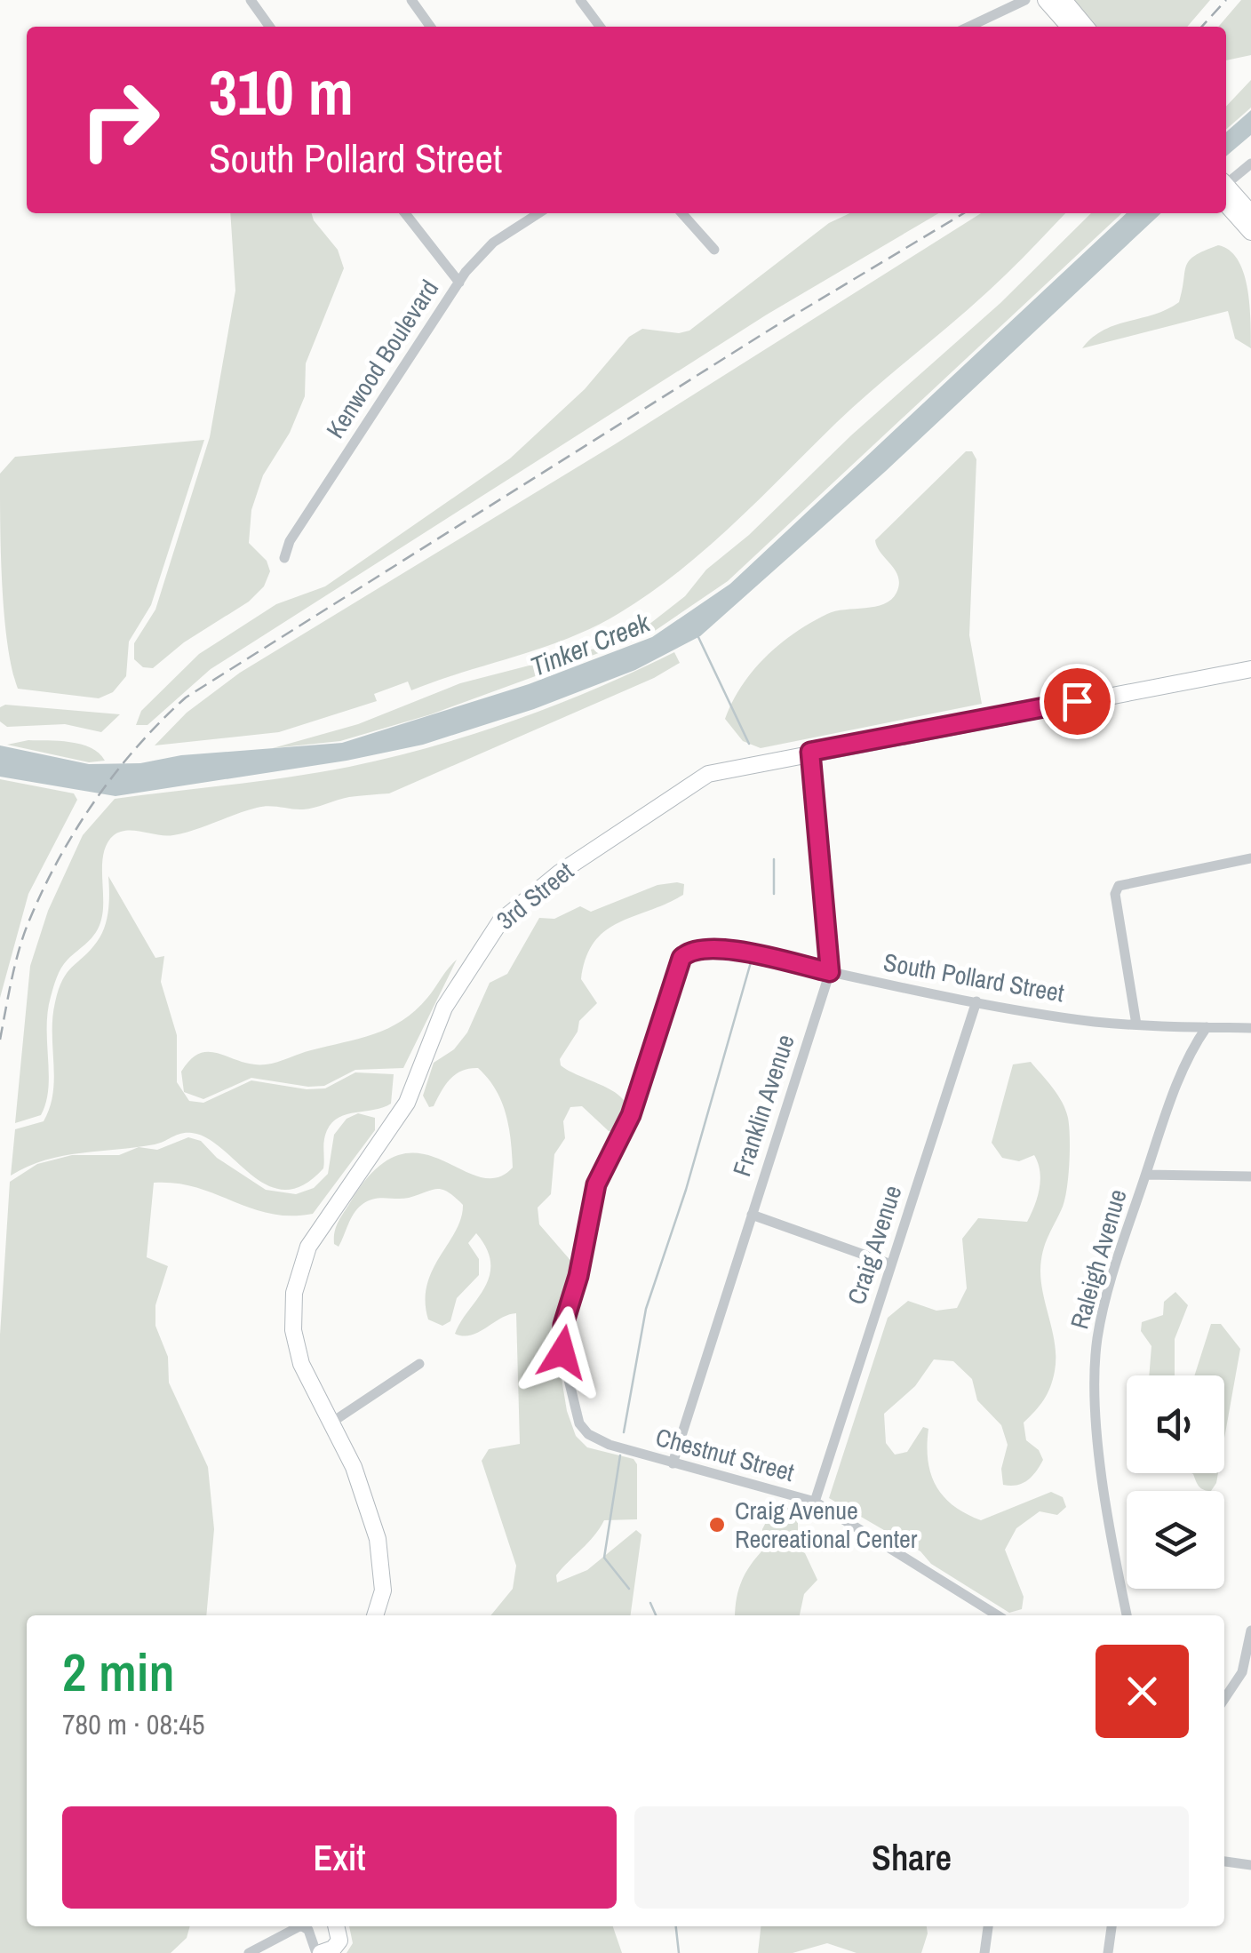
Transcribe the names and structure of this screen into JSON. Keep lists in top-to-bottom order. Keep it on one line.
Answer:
{"streets":{"street":["Kenwood Boulevard","3rd Street","South Pollard Street","Franklin Avenue","Craig Avenue","Raleigh Avenue","Chestnut Street"]},"crossings":[["3rd Street","Franklin Avenue"],["South Pollard Street","Franklin Avenue"],["South Pollard Street","Craig Avenue"],["South Pollard Street","Raleigh Avenue"],["South Pollard Street","Chestnut Street"],["Franklin Avenue","Chestnut Street"],["Craig Avenue","Chestnut Street"]],"water":["Tinker Creek"],"places":["Craig Avenue Recreational Center"],"page":{"turn":["310 m","South Pollard Street"],"heading":["2 min","780 m · 08:45"],"buttons":["Exit","Share"]}}
